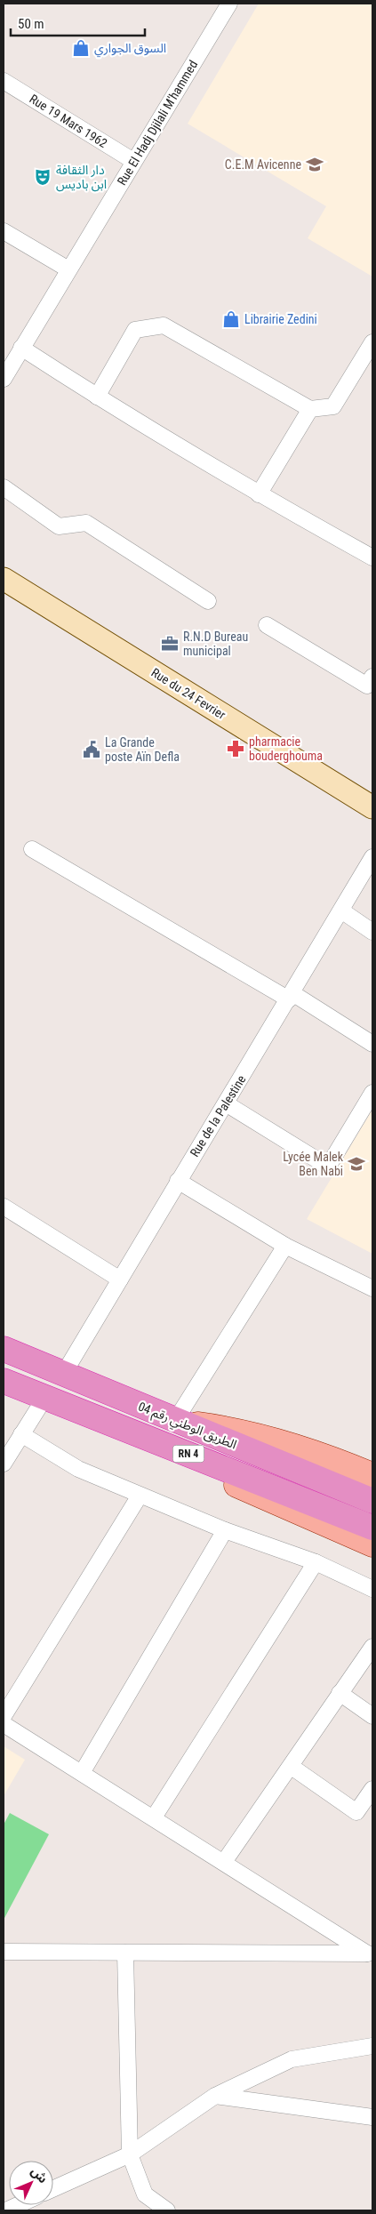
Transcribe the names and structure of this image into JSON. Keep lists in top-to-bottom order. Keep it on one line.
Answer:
{"streets":{"highway":["الطريق الوطني رقم 04","RN 4"],"street":["Rue 19 Mars 1962","Rue El Hadj Djilali M'hammed","Rue du 24 Fevrier","Rue de la Palestine"]},"crossings":[["Rue 19 Mars 1962","Rue El Hadj Djilali M'hammed"],["Rue de la Palestine","الطريق الوطني رقم 04"],["الطريق الوطني رقم 04","RN 4"]],"places":{"shop":["السوق الجواري","Librairie Zedini"],"school or university":["C.E.M Avicenne","Lycée Malek Ben Nabi"],"theatre":["دار الثقافة ابن باديس"],"office":["R.N.D Bureau municipal"],"pharmacy":["pharmacie bouderghouma"],"public building":["La Grande poste Aïn Defla"]},"scale_bar":"50 m","north":"top right"}
